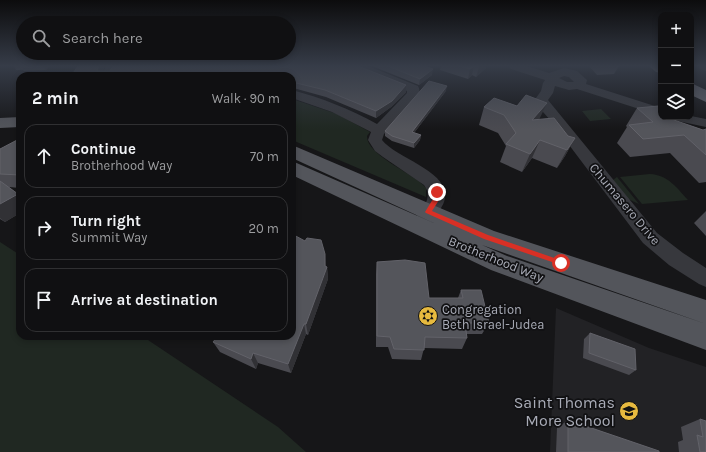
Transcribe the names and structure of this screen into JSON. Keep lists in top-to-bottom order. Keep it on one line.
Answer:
{"streets":{"main road":["Brotherhood Way"],"street":["Chumasero Drive"]},"places":{"synagogue":["Congregation Beth Israel-Judea"],"school or university":["Saint Thomas More School"]},"page":{"map_buttons":["+","−"],"search":"Search here","heading":["2 min","Walk · 90 m"],"list":[["Continue","Brotherhood Way","70 m"],["Turn right","Summit Way","20 m"],"Arrive at destination"]}}
